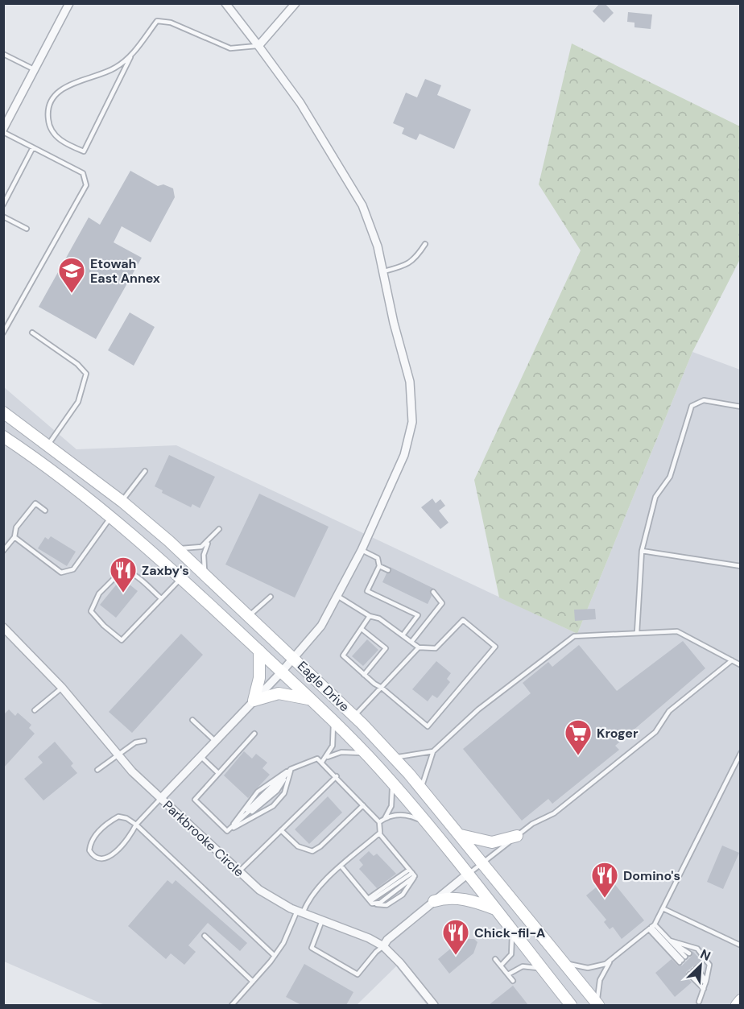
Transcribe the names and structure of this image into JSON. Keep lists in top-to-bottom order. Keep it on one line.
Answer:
{"streets":{"street":["Eagle Drive","Parkbrooke Circle"]},"places":{"school or university":["Etowah East Annex"],"restaurant":["Zaxby's","Domino's","Chick-fil-A"],"supermarket":["Kroger"]},"north":"top right"}
